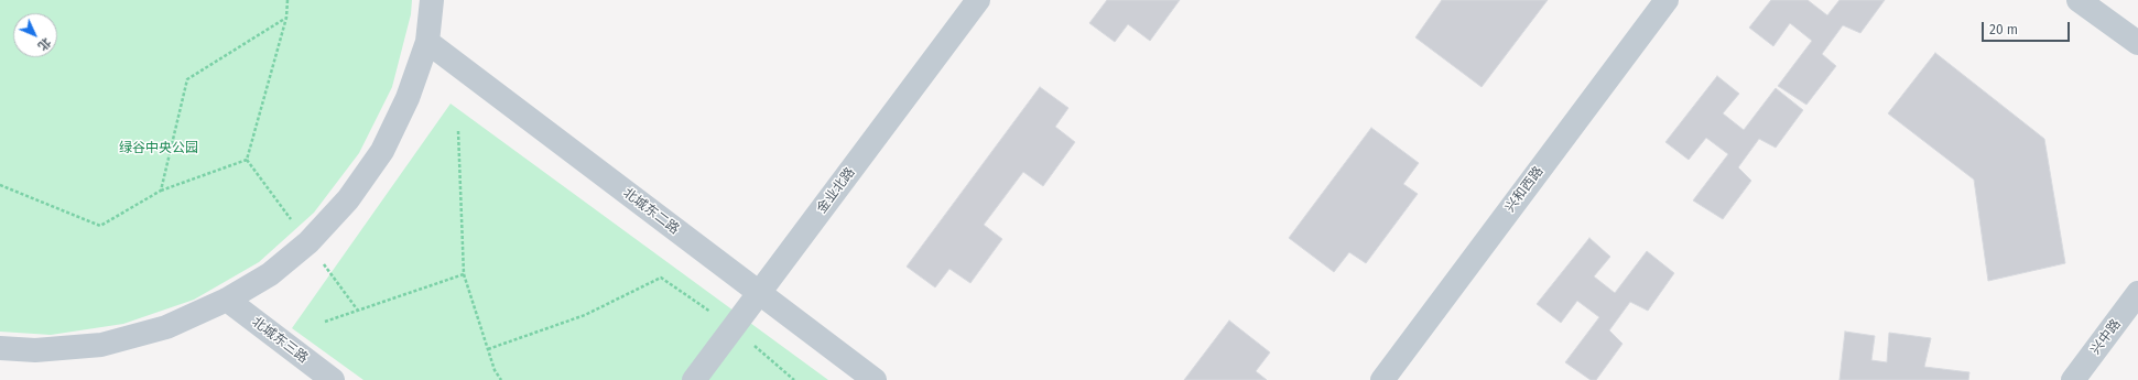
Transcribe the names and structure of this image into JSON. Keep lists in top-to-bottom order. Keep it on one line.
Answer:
{"streets":{"street":["兴和西路","金业北路","北城东二路","兴中路","北城东三路"]},"crossings":[["金业北路","北城东二路"]],"parks":["绿谷中央公园"],"scale_bar":"20 m","north":"bottom right"}
